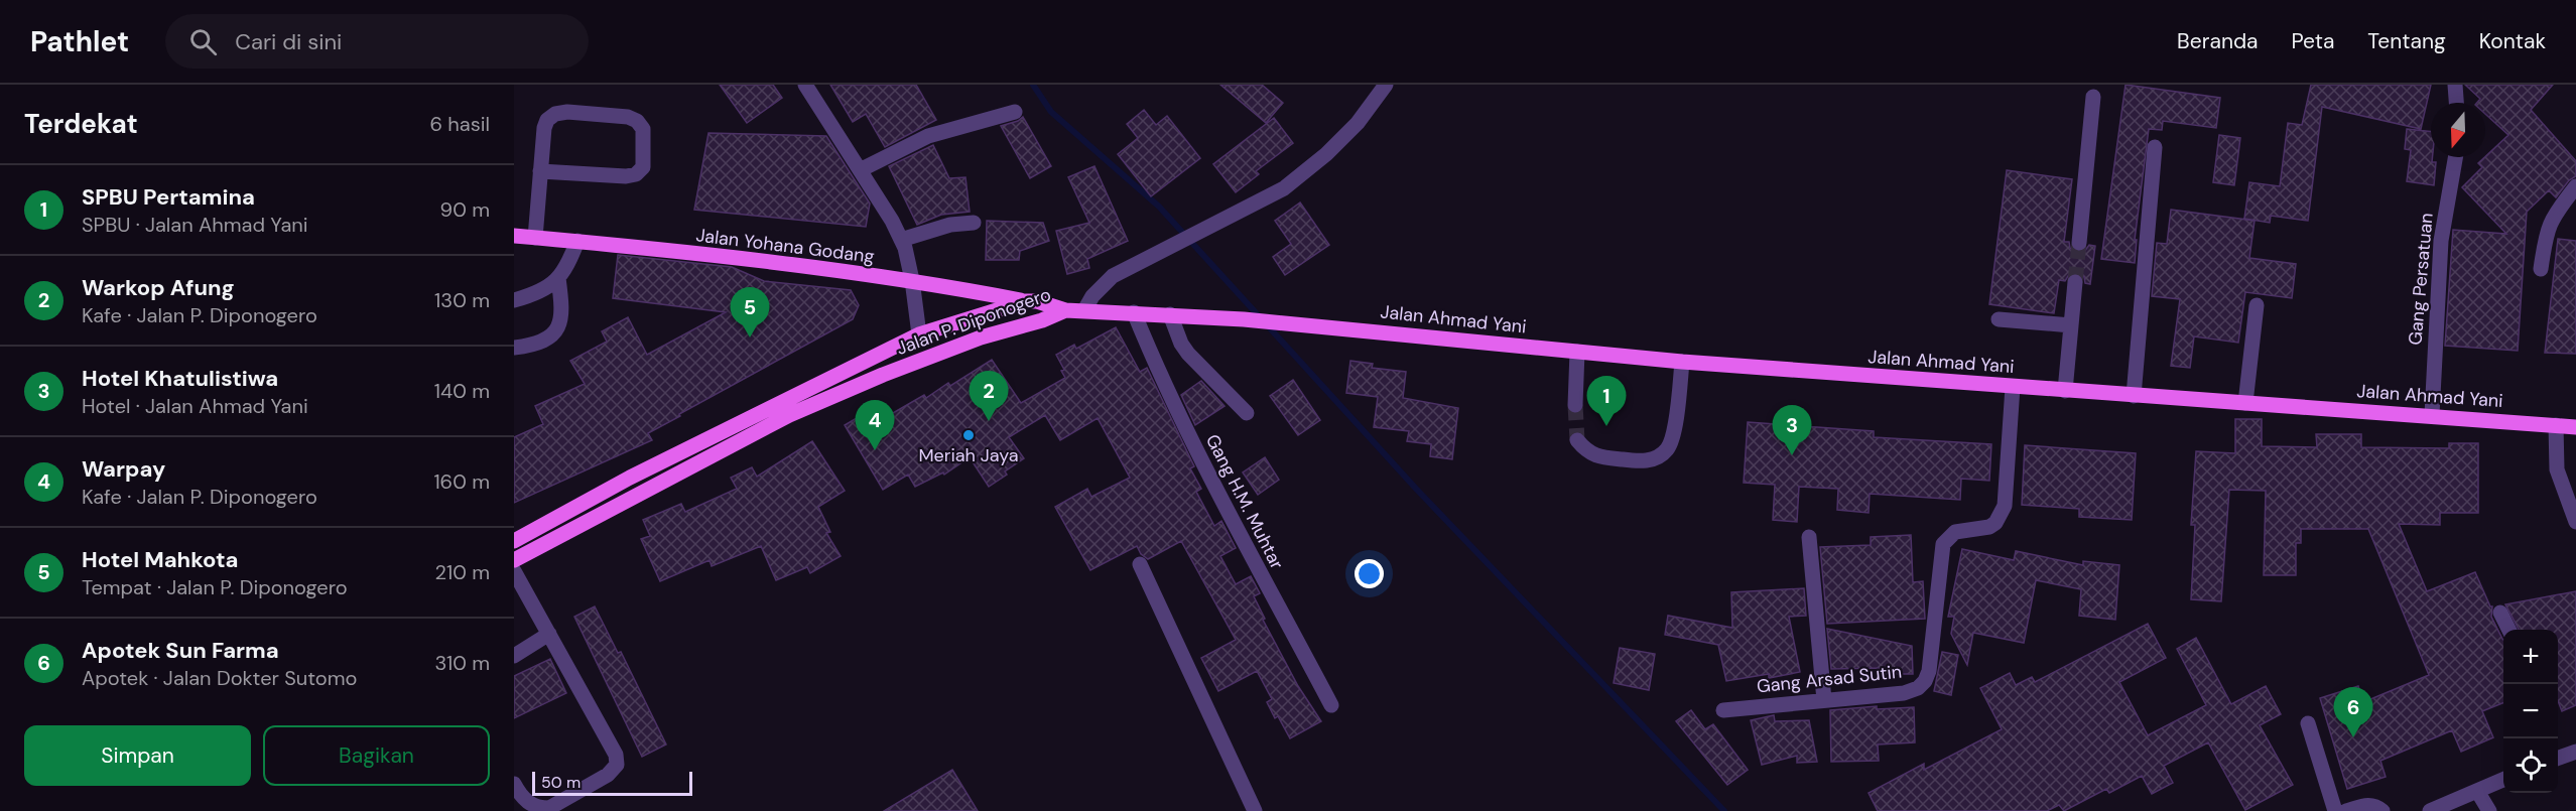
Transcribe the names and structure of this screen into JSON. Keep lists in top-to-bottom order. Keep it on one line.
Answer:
{"streets":{"main road":["Jalan Yohana Godang","Jalan Ahmad Yani","Jalan P. Diponogero"],"street":["Gang Persatuan","Gang H.M. Muhtar","Gang Arsad Sutin"]},"crossings":[["Jalan Yohana Godang","Jalan P. Diponogero"],["Gang Persatuan","Jalan Ahmad Yani"],["Jalan Ahmad Yani","Jalan P. Diponogero"],["Jalan Ahmad Yani","Gang H.M. Muhtar"],["Jalan Ahmad Yani","Gang Arsad Sutin"]],"places":["Meriah Jaya"],"scale_bar":"50 m","north":"bottom","page":{"header":"Pathlet","search":"Cari di sini","nav":["Beranda","Peta","Tentang","Kontak"],"heading":["Terdekat","6 hasil"],"list":[{"mark":"1","name":"SPBU Pertamina","note":"SPBU · Jalan Ahmad Yani","value":"90 m"},{"mark":"2","name":"Warkop Afung","note":"Kafe · Jalan P. Diponogero","value":"130 m"},{"mark":"3","name":"Hotel Khatulistiwa","note":"Hotel · Jalan Ahmad Yani","value":"140 m"},{"mark":"4","name":"Warpay","note":"Kafe · Jalan P. Diponogero","value":"160 m"},{"mark":"5","name":"Hotel Mahkota","note":"Tempat · Jalan P. Diponogero","value":"210 m"},{"mark":"6","name":"Apotek Sun Farma","note":"Apotek · Jalan Dokter Sutomo","value":"310 m"}],"pins":["5","2","1","4","3","6"],"map_buttons":["+","−"],"buttons":["Simpan","Bagikan"],"scale":"50 m"}}
